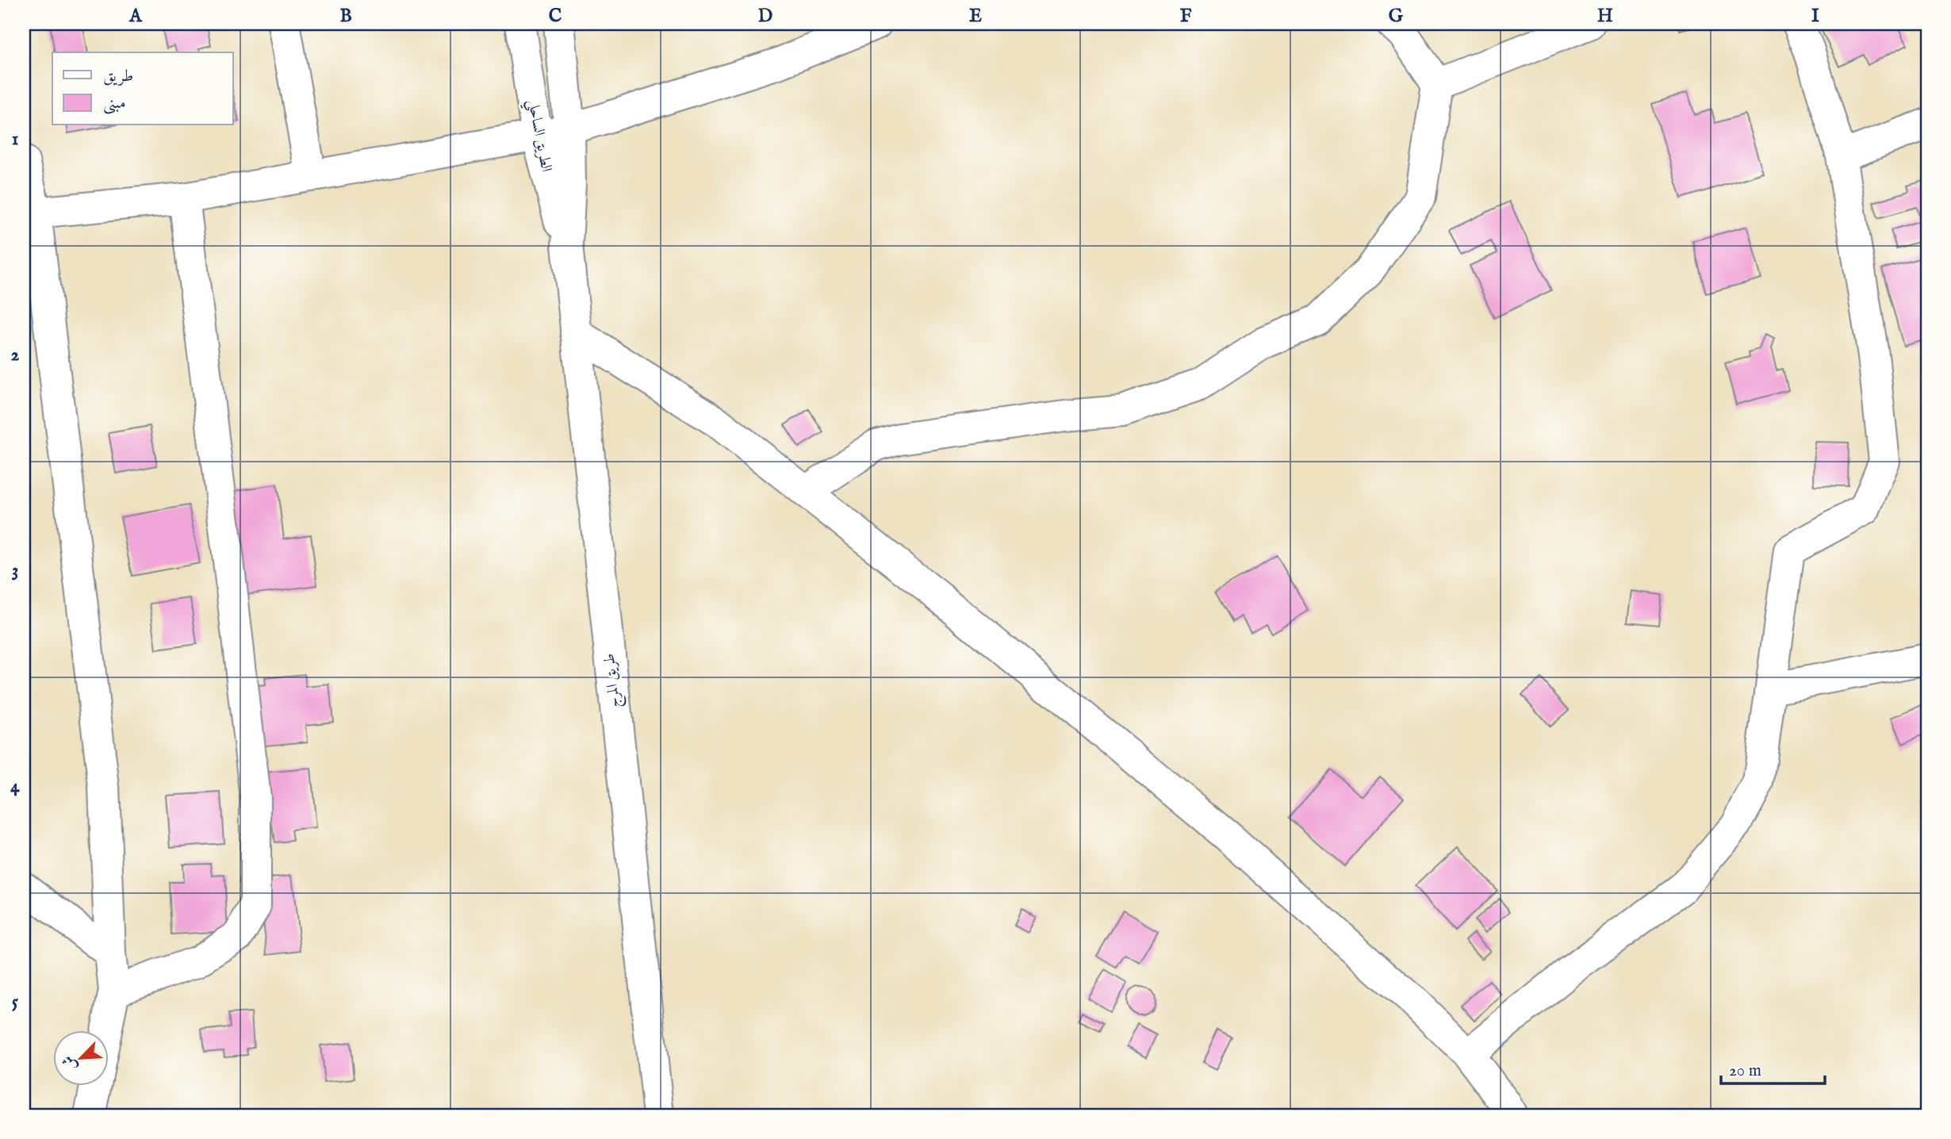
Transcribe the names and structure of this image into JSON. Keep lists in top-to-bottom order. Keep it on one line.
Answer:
{"streets":{"main road":["الطريق الساحلي","طريق المرج"]},"crossings":[["الطريق الساحلي","طريق المرج"]],"legend":["طريق","مبنى"],"scale_bar":"20 m","north":"bottom left","grid":{"columns":["A","B","C","D","E","F","G","H","I"],"rows":["1","2","3","4","5"]}}
